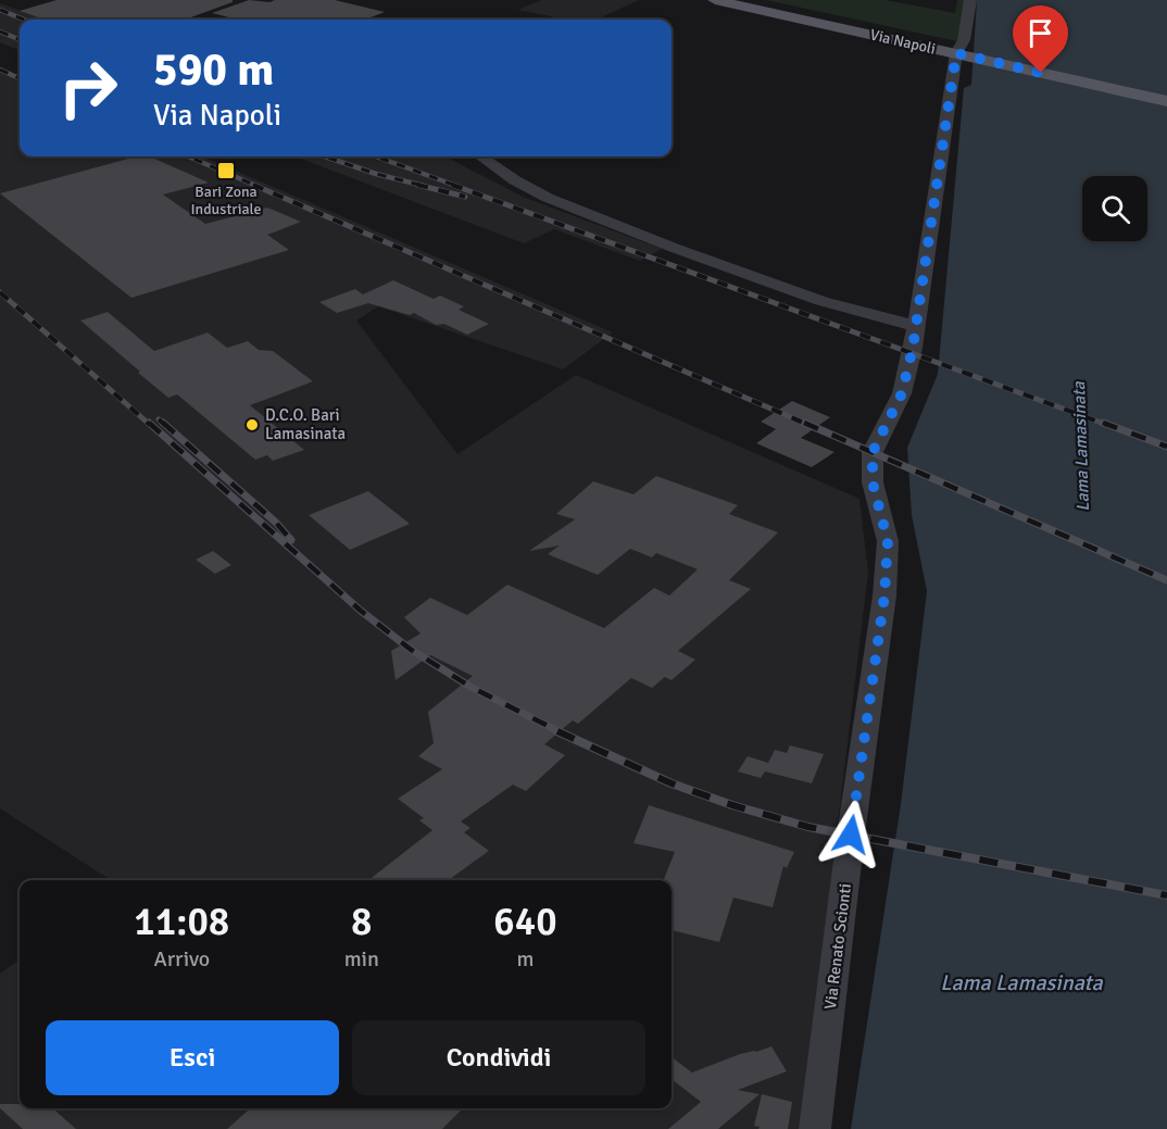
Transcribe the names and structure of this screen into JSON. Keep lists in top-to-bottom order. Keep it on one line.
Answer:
{"streets":{"main road":["Via Napoli"],"street":["Via Renato Scionti"]},"crossings":[["Via Napoli","Via Renato Scionti"]],"water":["Lama Lamasinata"],"places":{"transit":["Bari Zona Industriale"],"other":["D.C.O. Bari Lamasinata"]},"page":{"turn":["590 m","Via Napoli"],"eta":["11:08","Arrivo","8","min","640","m"],"buttons":["Esci","Condividi"]}}
